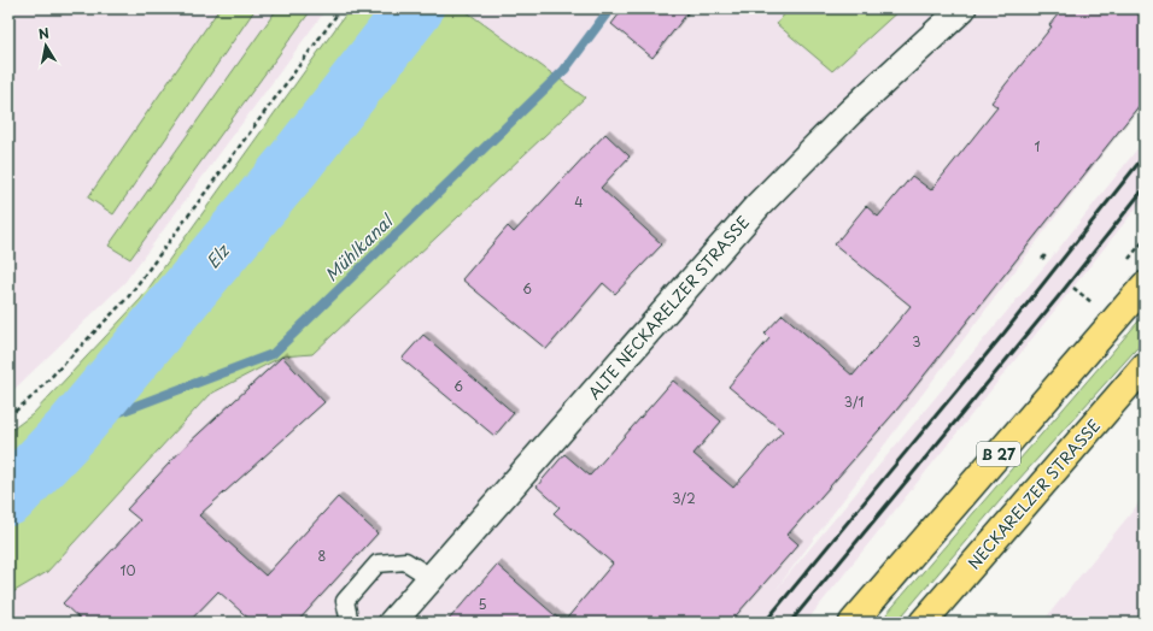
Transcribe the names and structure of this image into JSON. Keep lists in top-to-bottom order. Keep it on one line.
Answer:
{"streets":{"main road":["B 27","NECKARELZER STRASSE"],"street":["ALTE NECKARELZER STRASSE"]},"water":["Mühlkanal","Elz"],"house_numbers":["1","4","6","3","6","3/1","3/2","8","10","5"],"north":"top"}
